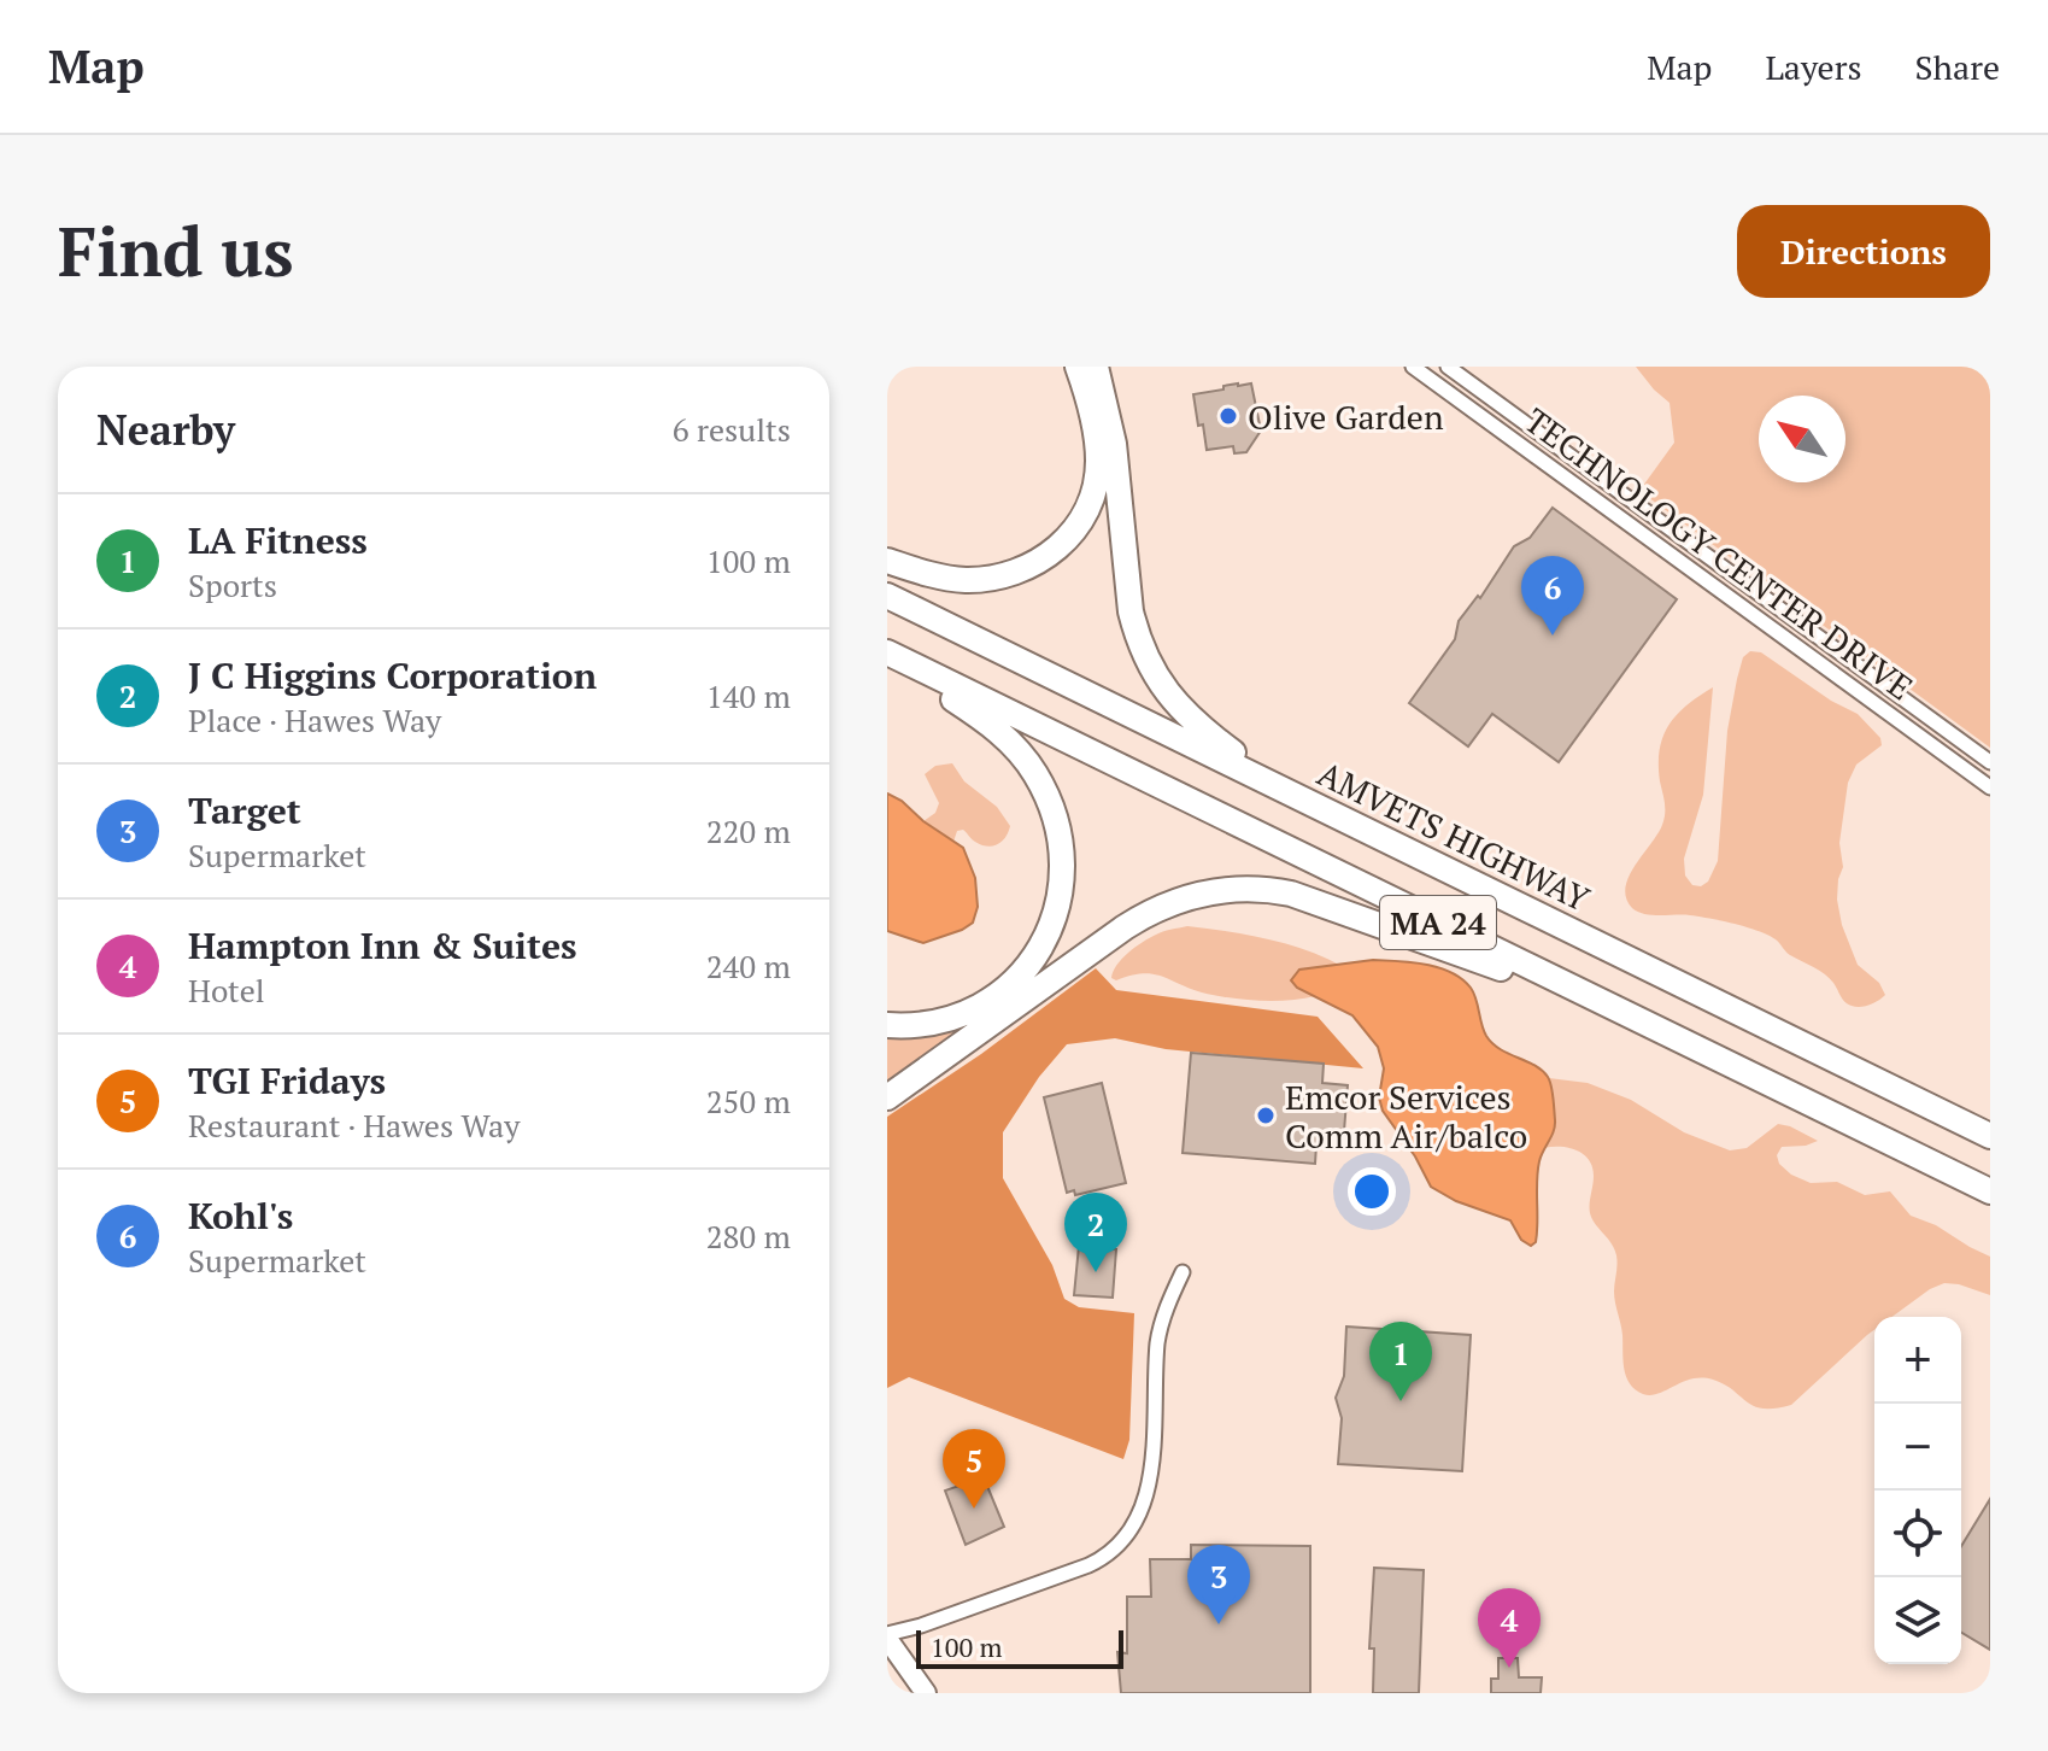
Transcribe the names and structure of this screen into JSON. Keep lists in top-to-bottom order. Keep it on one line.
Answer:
{"streets":{"highway":["AMVETS HIGHWAY","MA 24"],"street":["TECHNOLOGY CENTER DRIVE"]},"places":["Olive Garden","Emcor Services Comm Air/balco"],"scale_bar":"100 m","north":"top left","page":{"header":"Map","nav":["Map","Layers","Share"],"buttons":"Directions","title":"Find us","heading":["Nearby","6 results"],"list":[{"mark":"1","name":"LA Fitness","note":"Sports","value":"100 m"},{"mark":"2","name":"J C Higgins Corporation","note":"Place · Hawes Way","value":"140 m"},{"mark":"3","name":"Target","note":"Supermarket","value":"220 m"},{"mark":"4","name":"Hampton Inn & Suites","note":"Hotel","value":"240 m"},{"mark":"5","name":"TGI Fridays","note":"Restaurant · Hawes Way","value":"250 m"},{"mark":"6","name":"Kohl's","note":"Supermarket","value":"280 m"}],"pins":["6","2","1","5","3","4"],"map_buttons":["+","−"],"scale":"100 m"}}
